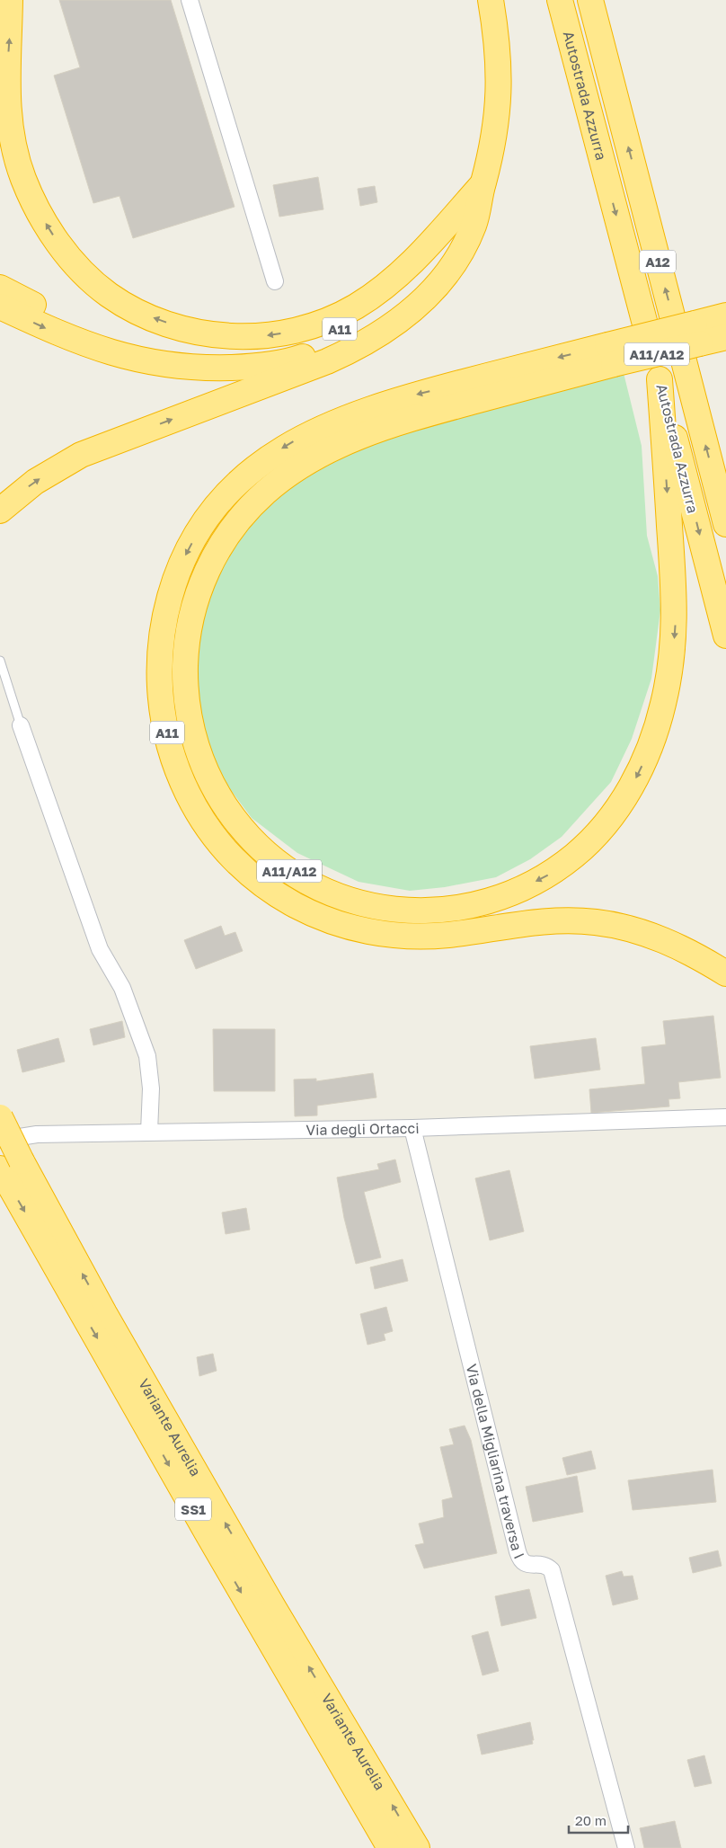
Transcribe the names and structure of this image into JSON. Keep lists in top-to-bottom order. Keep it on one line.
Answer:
{"streets":{"highway":["Autostrada Azzurra","A12","A11","A11/A12","Variante Aurelia","SS1"],"street":["Via degli Ortacci","Via della Migliarina traversa I"]},"crossings":[["Autostrada Azzurra","A11/A12"],["A11","A11/A12"],["Via degli Ortacci","Via della Migliarina traversa I"]],"scale_bar":"20 m"}
